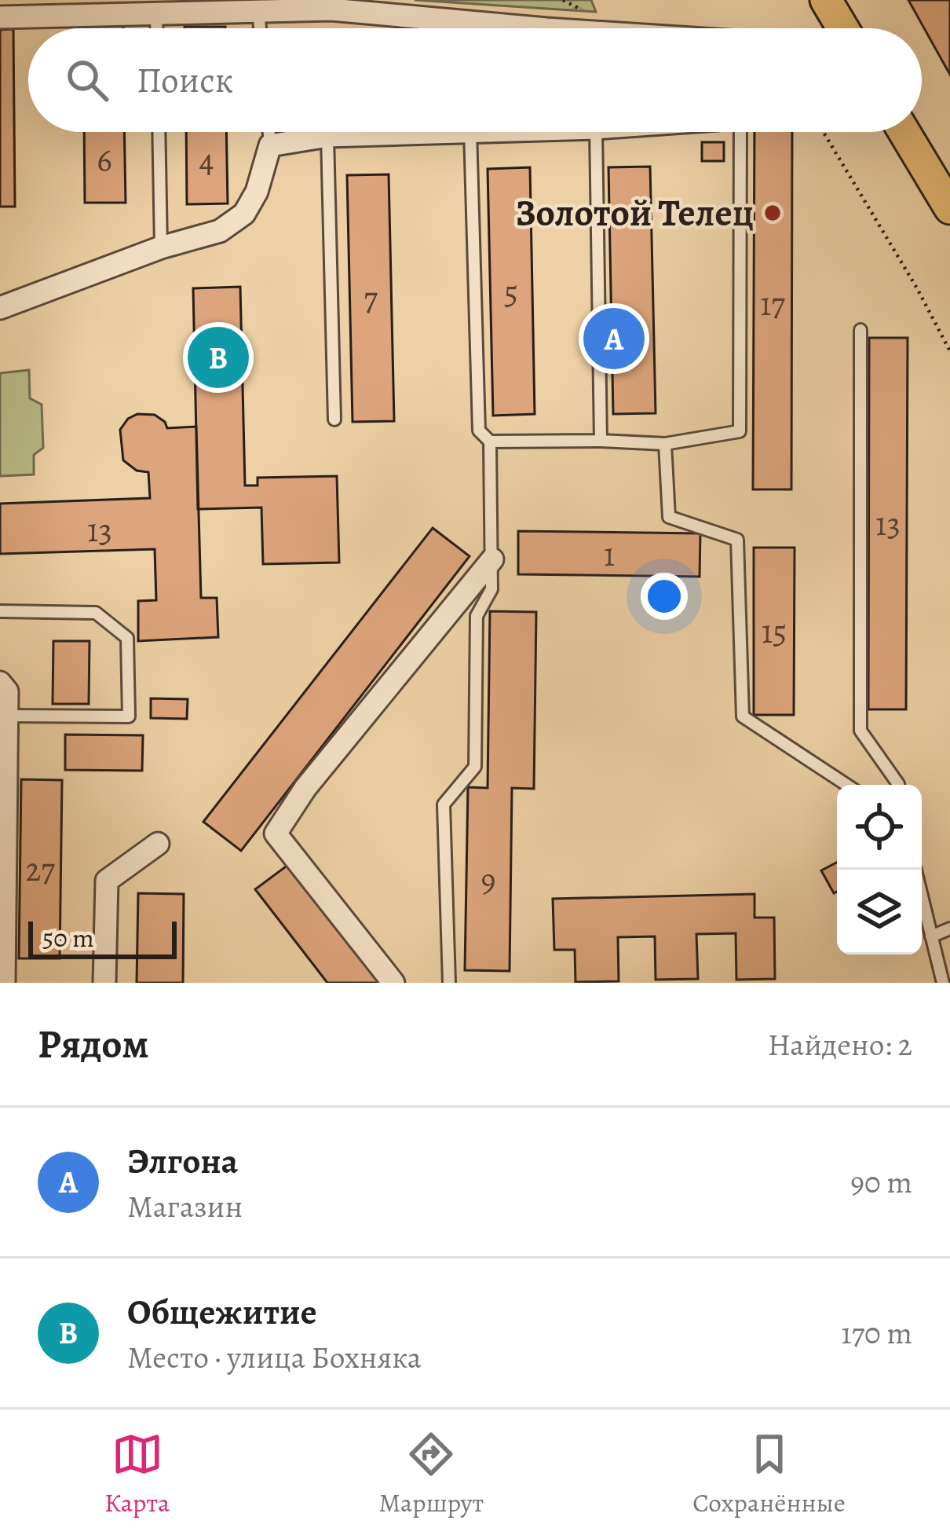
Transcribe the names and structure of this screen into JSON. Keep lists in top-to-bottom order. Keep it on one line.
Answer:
{"places":["Золотой Телец"],"house_numbers":["6","4","5","7","17","13","13","1","15","27","9"],"scale_bar":"50 m","page":{"search":"Поиск","pins":["A","B"],"scale":"50 m","heading":["Рядом","Найдено: 2"],"list":[{"mark":"A","name":"Элгона","note":"Магазин","value":"90 m"},{"mark":"B","name":"Общежитие","note":"Место · улица Бохняка","value":"170 m"}],"nav":["Карта","Маршрут","Сохранённые"]}}
